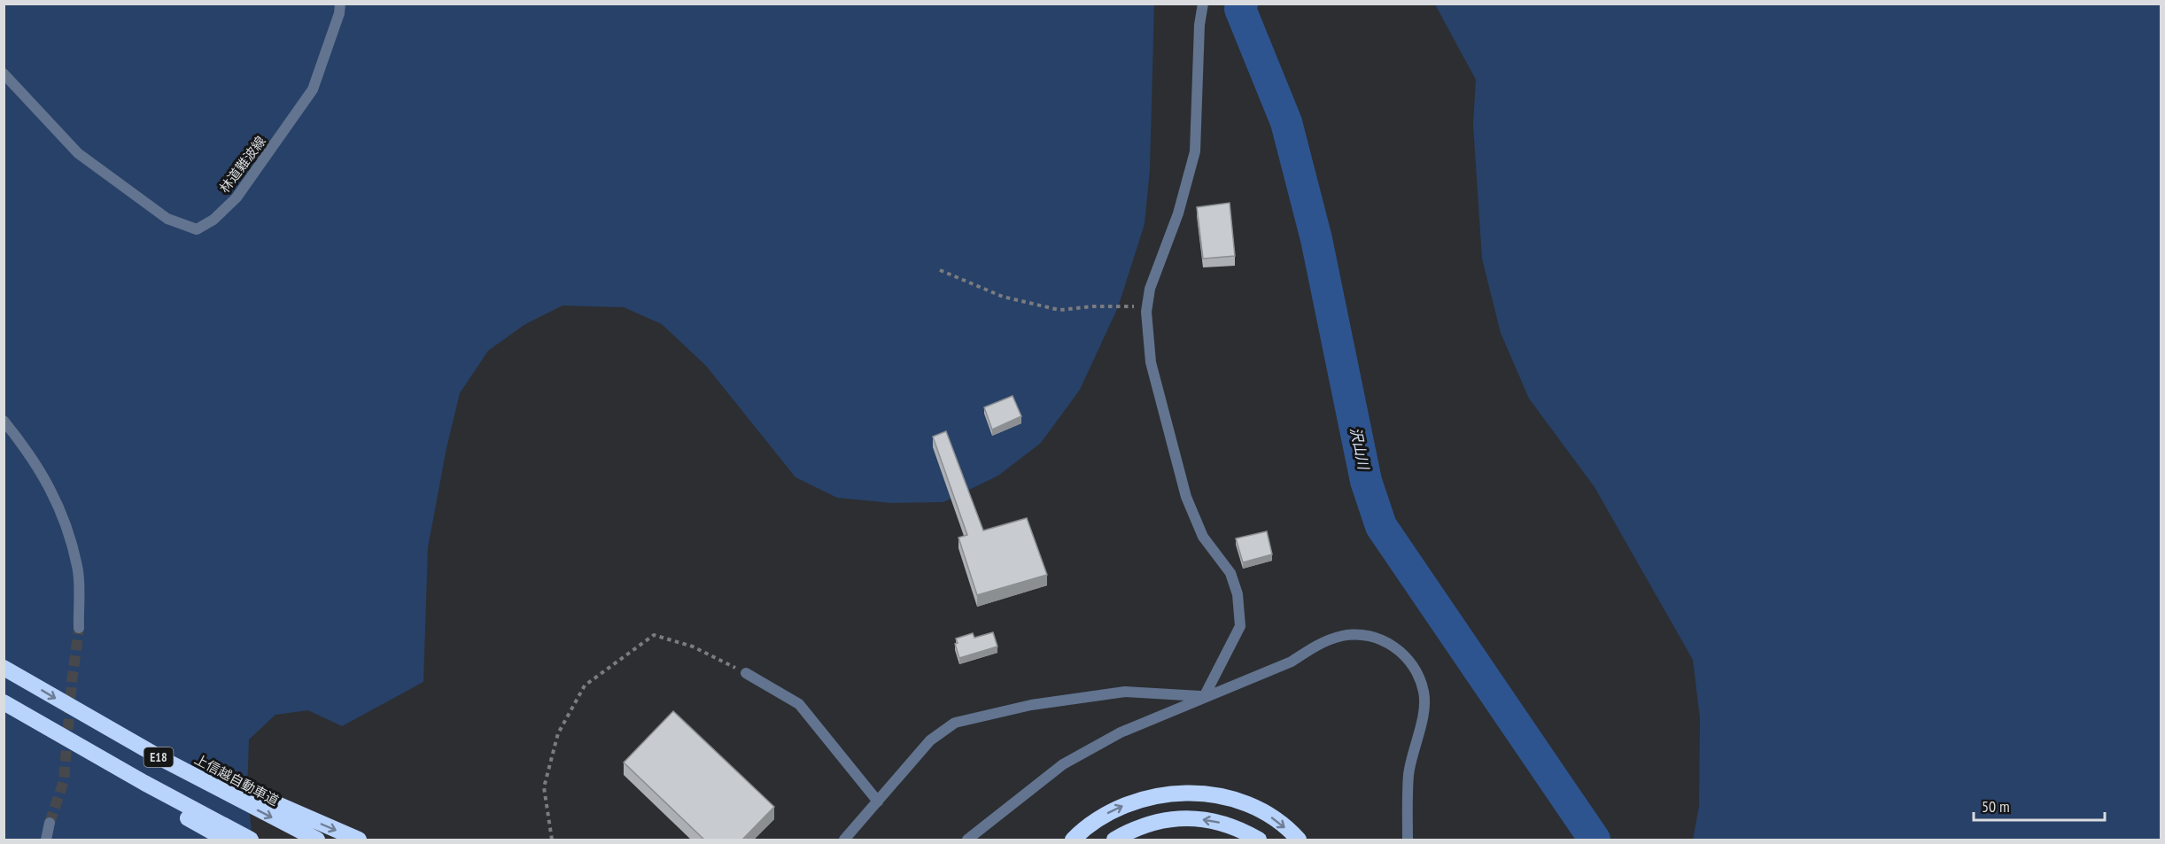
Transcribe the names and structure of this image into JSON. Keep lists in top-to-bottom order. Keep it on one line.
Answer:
{"streets":{"highway":["E18","上信越自動車道"],"street":["林道難波線"]},"water":["沢山川"],"scale_bar":"50 m"}
